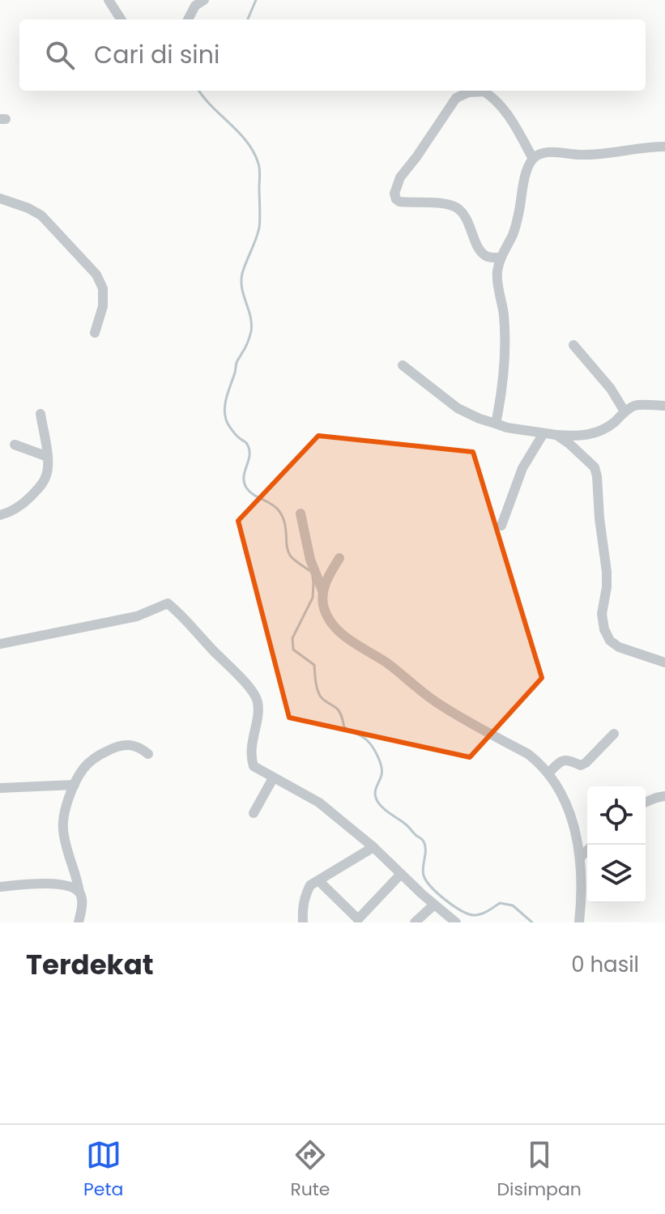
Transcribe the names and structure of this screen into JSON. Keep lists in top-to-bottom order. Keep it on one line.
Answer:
{"page":{"search":"Cari di sini","heading":["Terdekat","0 hasil"],"nav":["Peta","Rute","Disimpan"]}}
